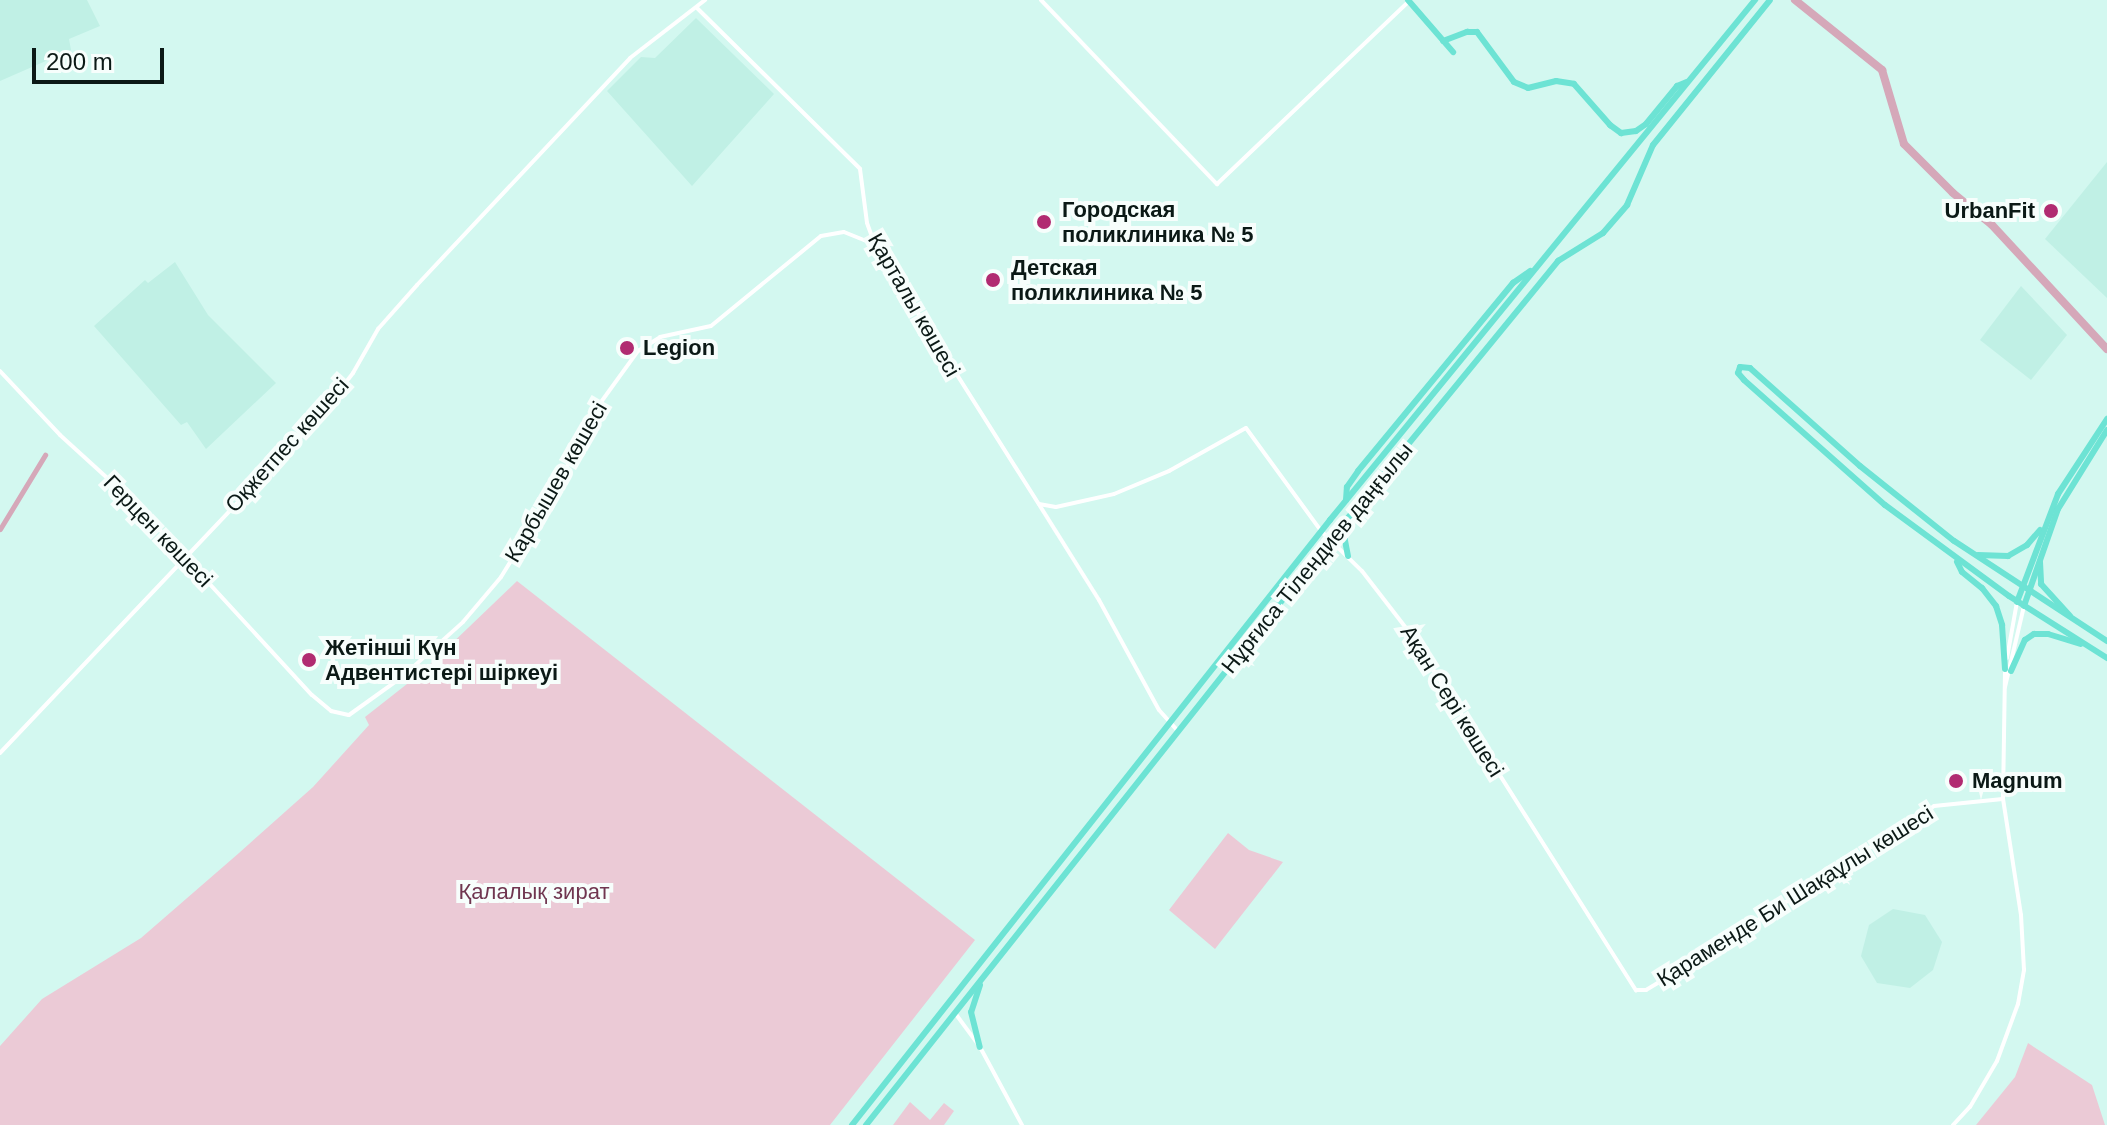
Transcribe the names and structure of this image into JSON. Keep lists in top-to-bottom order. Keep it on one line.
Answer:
{"streets":{"main road":["Нұрғиса Тілендиев даңғылы"],"street":["Қарталы көшесі","Оқжетпес көшесі","Карбышев көшесі","Герцен көшесі","Ақан Сері көшесі","Қараменде Би Шақаұлы көшесі"]},"crossings":[["Қарталы көшесі","Оқжетпес көшесі"],["Қарталы көшесі","Карбышев көшесі"],["Қарталы көшесі","Нұрғиса Тілендиев даңғылы"],["Қарталы көшесі","Ақан Сері көшесі"],["Оқжетпес көшесі","Герцен көшесі"],["Карбышев көшесі","Герцен көшесі"],["Нұрғиса Тілендиев даңғылы","Ақан Сері көшесі"],["Ақан Сері көшесі","Қараменде Би Шақаұлы көшесі"]],"parks":["Қалалық зират"],"places":["UrbanFit","Городская поликлиника № 5","Детская поликлиника № 5","Legion","Жетінші Күн Адвентистері шіркеуі","Magnum"],"scale_bar":"200 m"}
